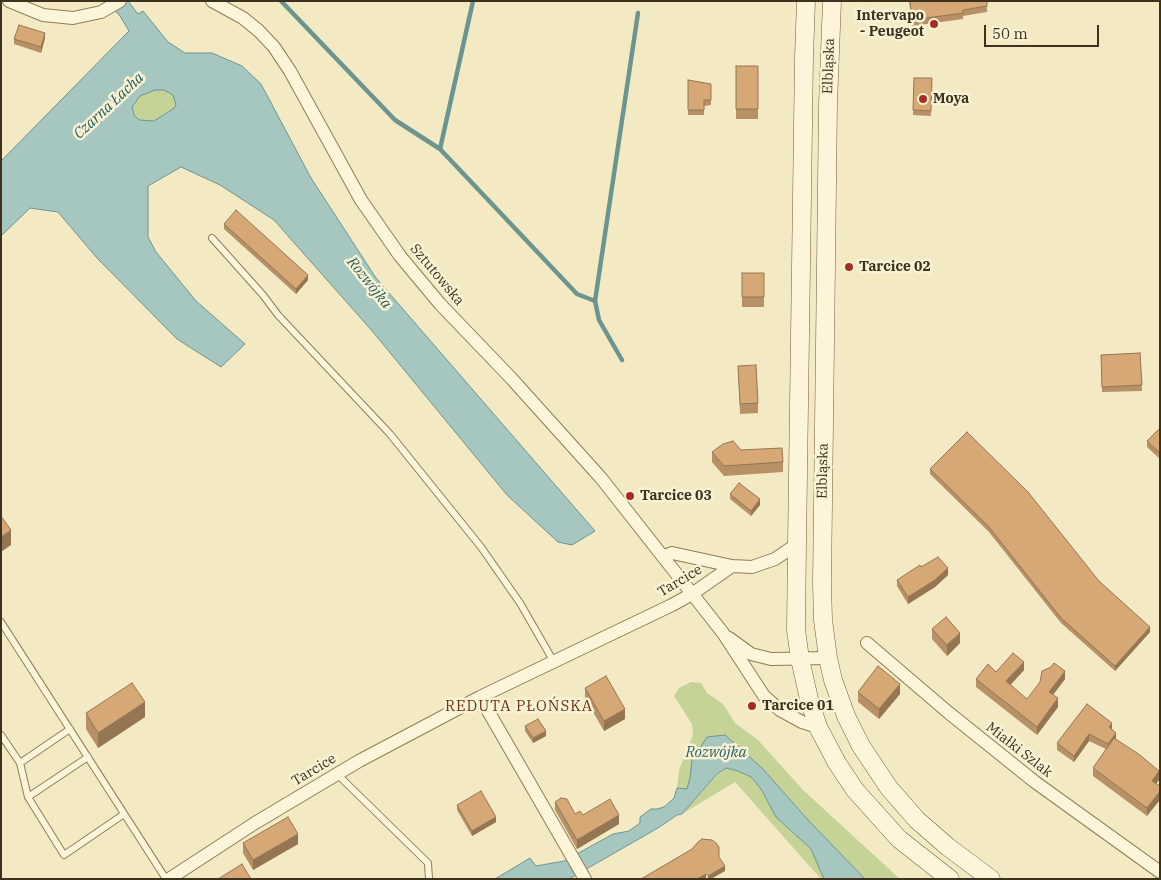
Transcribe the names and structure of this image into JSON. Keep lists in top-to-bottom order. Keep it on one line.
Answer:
{"streets":{"main road":["Elbląska"],"street":["Sztutowska","Tarcice","Miałki Szlak"]},"crossings":[["Elbląska","Sztutowska"],["Sztutowska","Tarcice"]],"districts":["REDUTA PŁOŃSKA"],"water":["Czarna Łacha","Rozwójka"],"places":["Intervapo - Peugeot","Moya","Tarcice 02","Tarcice 03","Tarcice 01"],"scale_bar":"50 m"}
